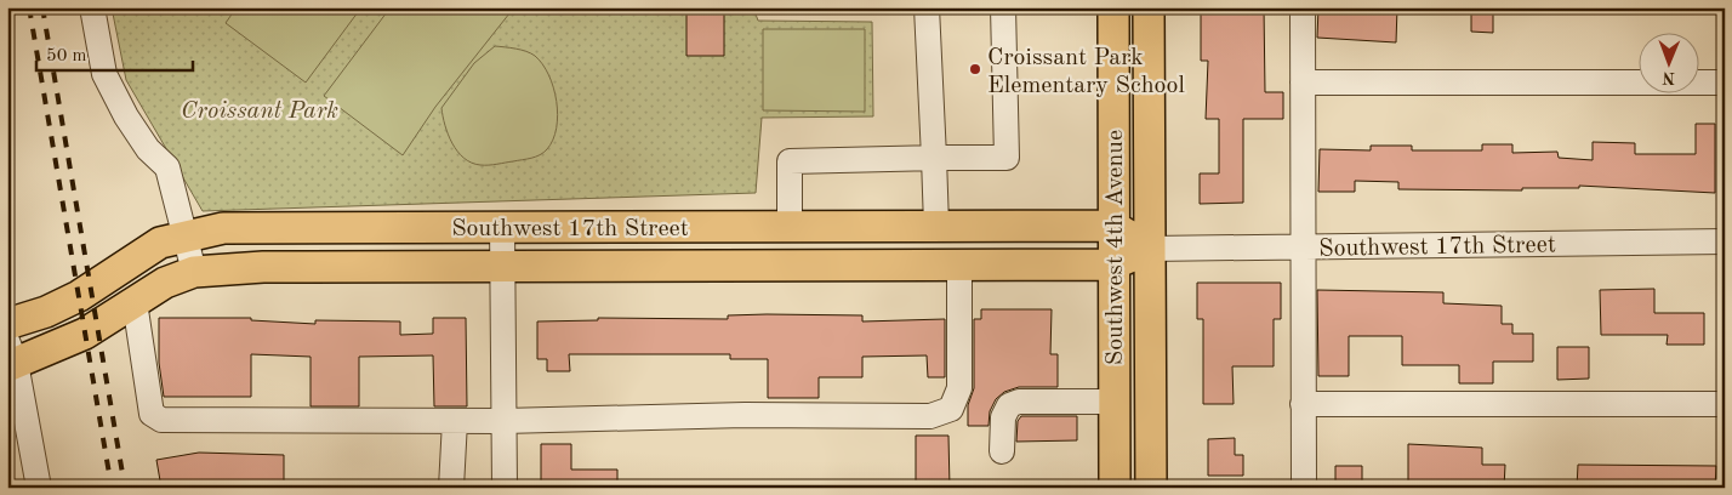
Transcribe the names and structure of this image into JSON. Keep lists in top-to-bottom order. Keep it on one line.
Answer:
{"streets":{"main road":["Southwest 17th Street","Southwest 4th Avenue"]},"crossings":[["Southwest 17th Street","Southwest 4th Avenue"]],"parks":["Croissant Park"],"places":["Croissant Park Elementary School"],"scale_bar":"50 m","north":"bottom"}
